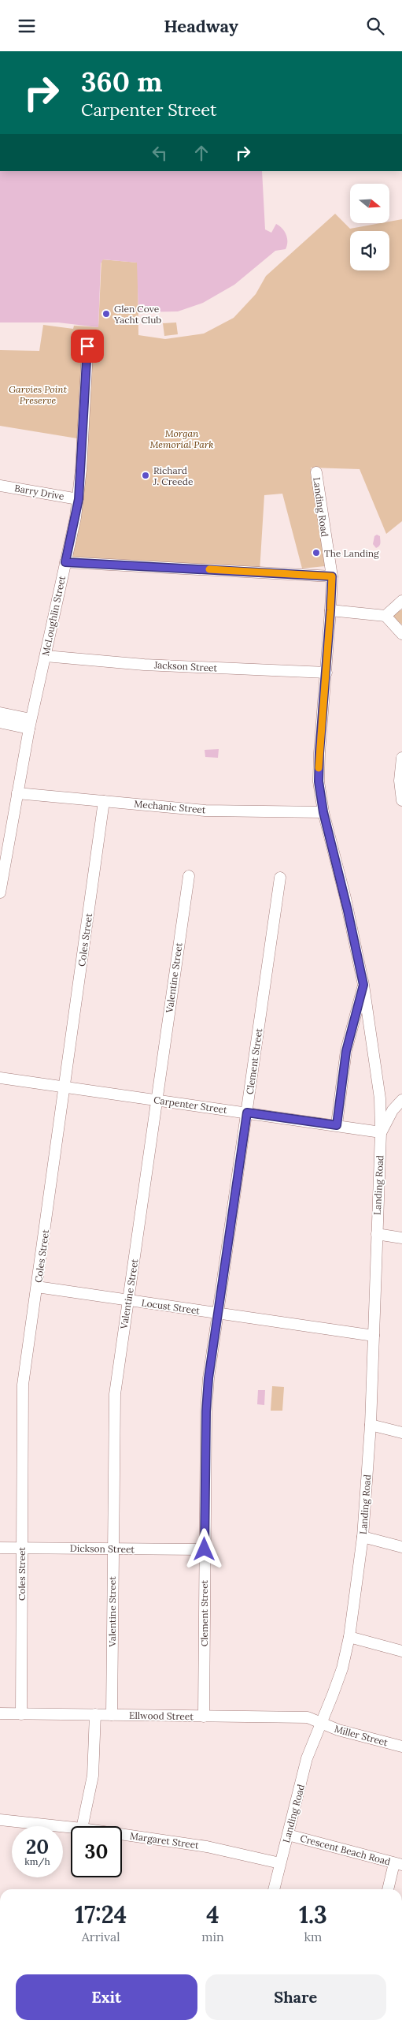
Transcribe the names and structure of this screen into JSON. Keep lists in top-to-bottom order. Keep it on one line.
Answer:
{"streets":{"street":["Barry Drive","Landing Road","McLoughlin Street","Jackson Street","Mechanic Street","Coles Street","Valentine Street","Clement Street","Carpenter Street","Locust Street","Dickson Street","Ellwood Street","Miller Street","Margaret Street","Crescent Beach Road"]},"crossings":[["Barry Drive","McLoughlin Street"],["Landing Road","Jackson Street"],["Landing Road","Mechanic Street"],["Landing Road","Carpenter Street"],["Landing Road","Locust Street"],["Landing Road","Ellwood Street"],["Landing Road","Miller Street"],["Landing Road","Margaret Street"],["Landing Road","Crescent Beach Road"],["McLoughlin Street","Jackson Street"],["McLoughlin Street","Mechanic Street"],["Mechanic Street","Coles Street"],["Coles Street","Carpenter Street"],["Coles Street","Locust Street"],["Coles Street","Dickson Street"],["Coles Street","Ellwood Street"],["Valentine Street","Carpenter Street"],["Valentine Street","Locust Street"],["Valentine Street","Dickson Street"],["Valentine Street","Ellwood Street"],["Clement Street","Carpenter Street"],["Clement Street","Locust Street"],["Clement Street","Dickson Street"],["Clement Street","Ellwood Street"],["Ellwood Street","Miller Street"]],"parks":["Garvies Point Preserve","Morgan Memorial Park"],"places":["Glen Cove Yacht Club","Richard J. Creede","The Landing"],"north":"right","page":{"header":"Headway","turn":["360 m","Carpenter Street"],"speed":"20 km/h","limit":"30","eta":["17:24","Arrival","4","min","1.3","km"],"buttons":["Exit","Share"]}}
